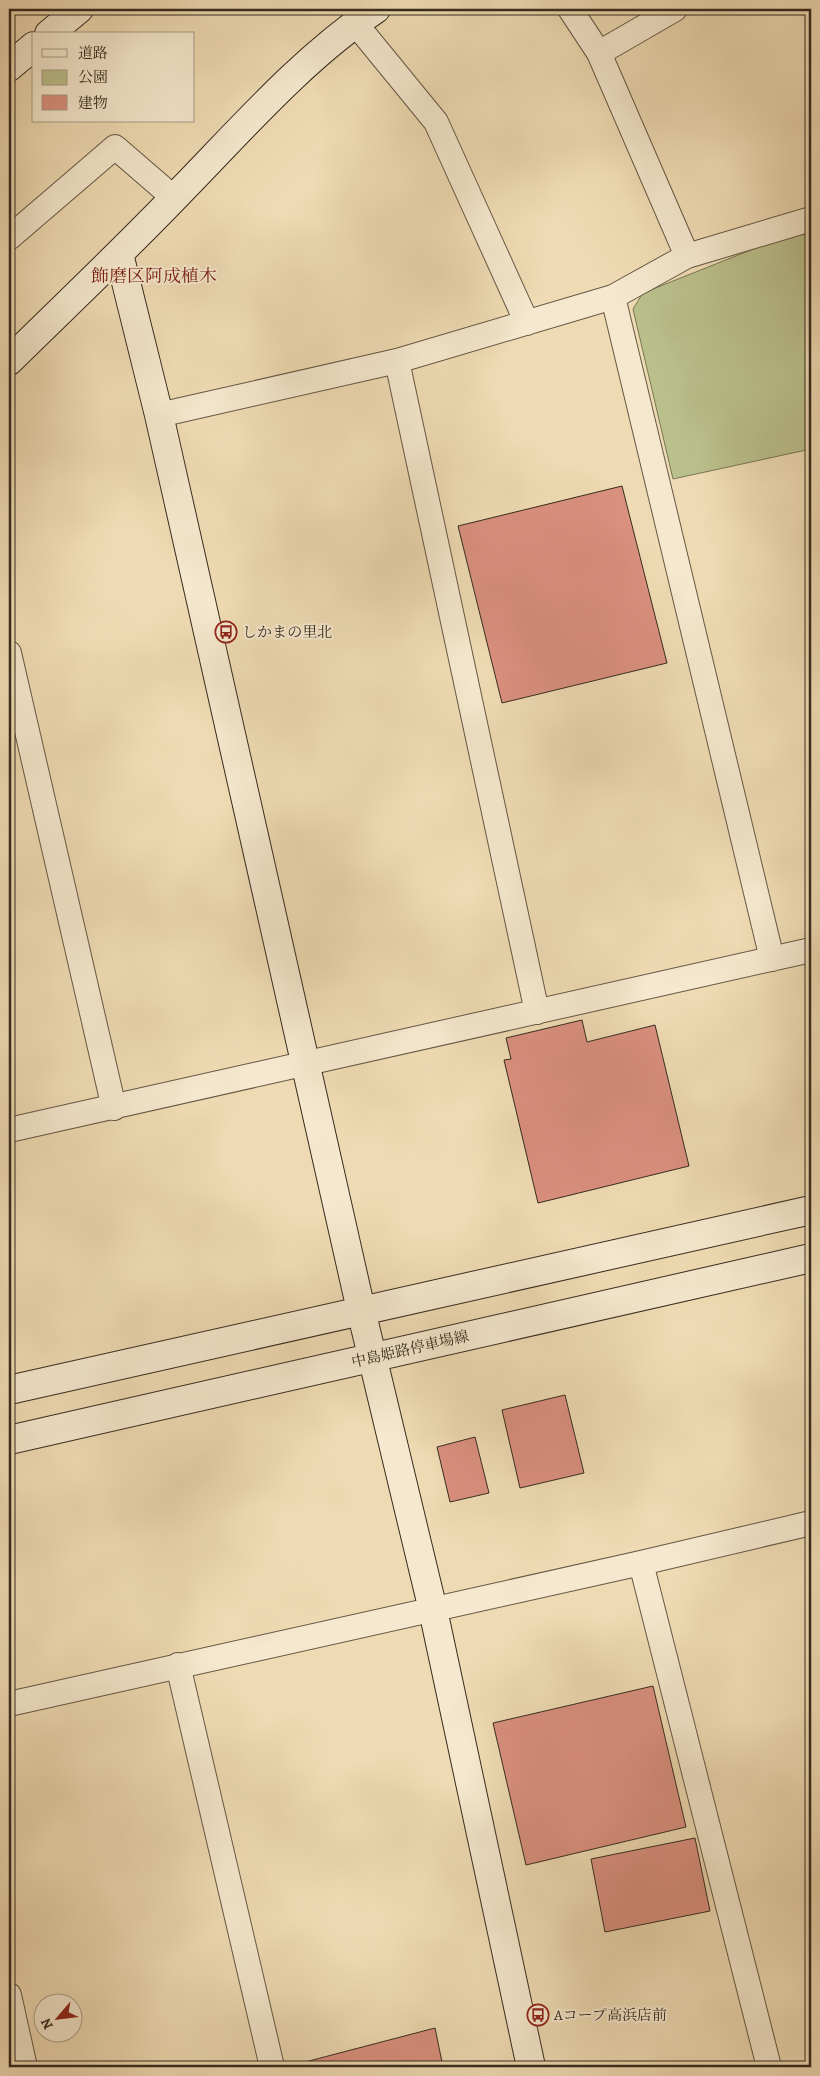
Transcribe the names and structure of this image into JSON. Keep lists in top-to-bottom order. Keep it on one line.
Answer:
{"streets":{"street":["中島姫路停車場線"]},"districts":["飾磨区阿成植木"],"places":{"bus stop":["しかまの里北","Aコープ高浜店前"]},"legend":["道路","公園","建物"],"north":"bottom left"}
